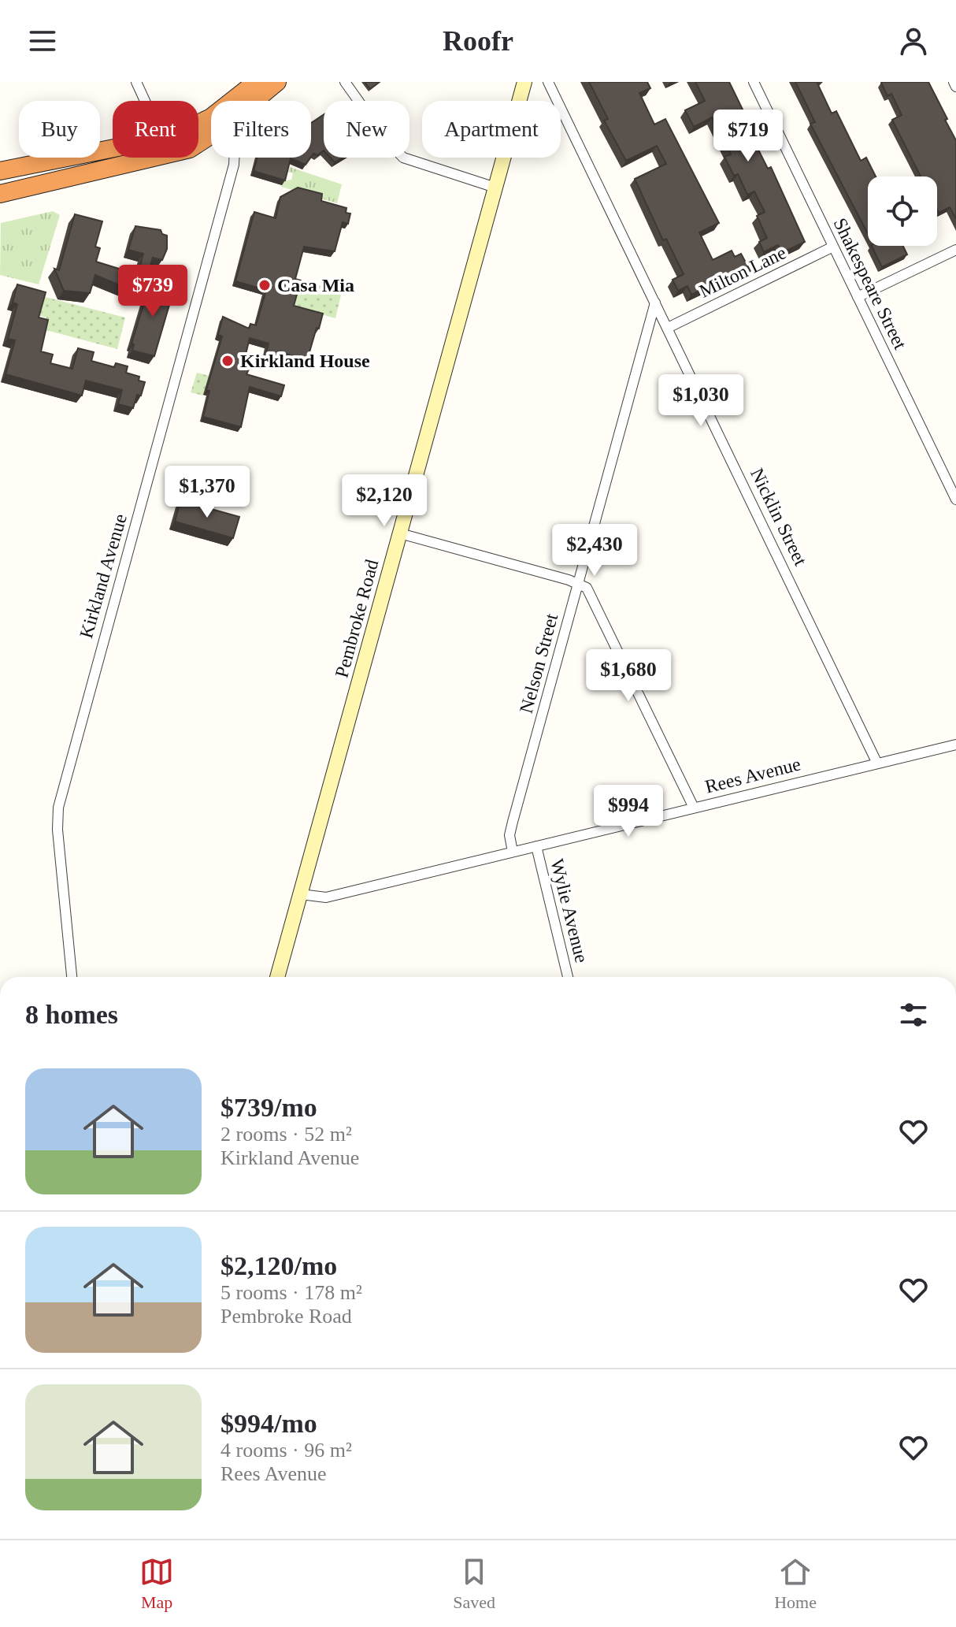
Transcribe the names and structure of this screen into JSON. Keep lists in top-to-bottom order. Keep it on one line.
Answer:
{"streets":{"street":["Milton Lane","Shakespeare Street","Nicklin Street","Kirkland Avenue","Pembroke Road","Nelson Street","Rees Avenue","Wylie Avenue"]},"crossings":[["Milton Lane","Shakespeare Street"],["Milton Lane","Nicklin Street"],["Nicklin Street","Nelson Street"],["Nicklin Street","Rees Avenue"],["Pembroke Road","Rees Avenue"],["Nelson Street","Rees Avenue"],["Rees Avenue","Wylie Avenue"]],"places":["Casa Mia","Kirkland House"],"page":{"header":"Roofr","chip":["Buy","Rent","Filters","New","Apartment"],"price":["$719","$739","$1,030","$1,370","$2,120","$2,430","$1,680","$994"],"heading":"8 homes","list":[{"name":"$739/mo","note":"2 rooms · 52 m² · Kirkland Avenue"},{"name":"$2,120/mo","note":"5 rooms · 178 m² · Pembroke Road"},{"name":"$994/mo","note":"4 rooms · 96 m² · Rees Avenue"}],"tabs":["Map","Saved","Home"]}}
